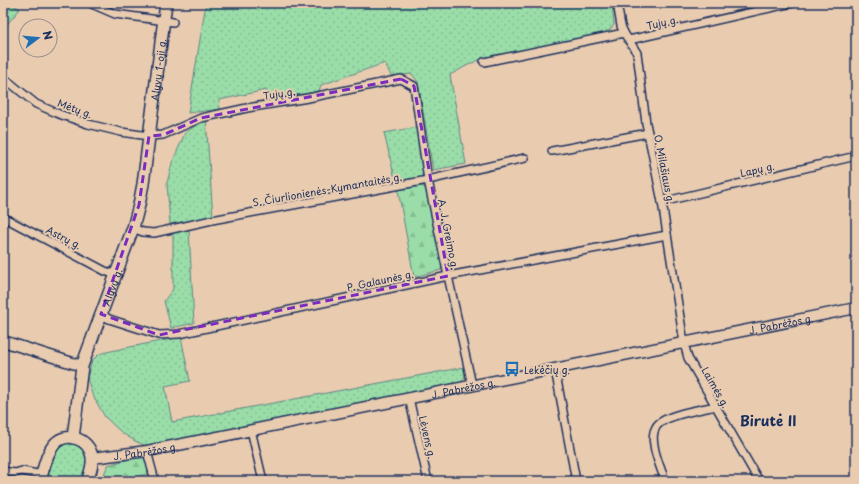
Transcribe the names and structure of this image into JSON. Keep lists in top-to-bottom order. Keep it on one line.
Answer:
{"streets":{"main road":["Alyvų 1-oji g.","Alyvų g."],"street":["Tujų g.","Mėtų g.","O. Milašiaus g.","Lapų g.","S. Čiurlionienės-Kymantaitės g.","A. J. Greimo g.","Astrų g.","P. Galaunės g.","J. Pabrėžos g.","Laimės g.","Lėvens g."]},"crossings":[["Tujų g.","Alyvų 1-oji g."],["Tujų g.","Mėtų g."],["Tujų g.","O. Milašiaus g."],["Tujų g.","A. J. Greimo g."],["Tujų g.","Alyvų g."],["Alyvų 1-oji g.","Mėtų g."],["Alyvų 1-oji g.","Alyvų g."],["Mėtų g.","Alyvų g."],["O. Milašiaus g.","Lapų g."],["O. Milašiaus g.","P. Galaunės g."],["O. Milašiaus g.","J. Pabrėžos g."],["O. Milašiaus g.","Laimės g."],["S. Čiurlionienės-Kymantaitės g.","A. J. Greimo g."],["S. Čiurlionienės-Kymantaitės g.","Alyvų g."],["A. J. Greimo g.","P. Galaunės g."],["A. J. Greimo g.","J. Pabrėžos g."],["Astrų g.","Alyvų g."],["P. Galaunės g.","Alyvų g."],["J. Pabrėžos g.","Laimės g."],["J. Pabrėžos g.","Lėvens g."]],"districts":["Birutė II"],"places":{"bus stop":["Lekėčių g."]},"north":"right"}
